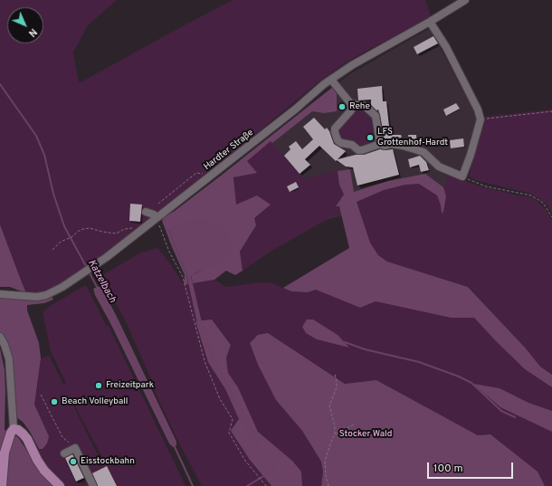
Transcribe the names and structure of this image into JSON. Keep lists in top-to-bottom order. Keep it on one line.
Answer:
{"streets":{"street":["Hardter Straße"]},"water":["Katzelbach"],"parks":["Stocker Wald"],"places":["Rehe","LFS Grottenhof-Hardt","Freizeitpark","Beach Volleyball","Eisstockbahn"],"scale_bar":"100 m","north":"bottom right"}
